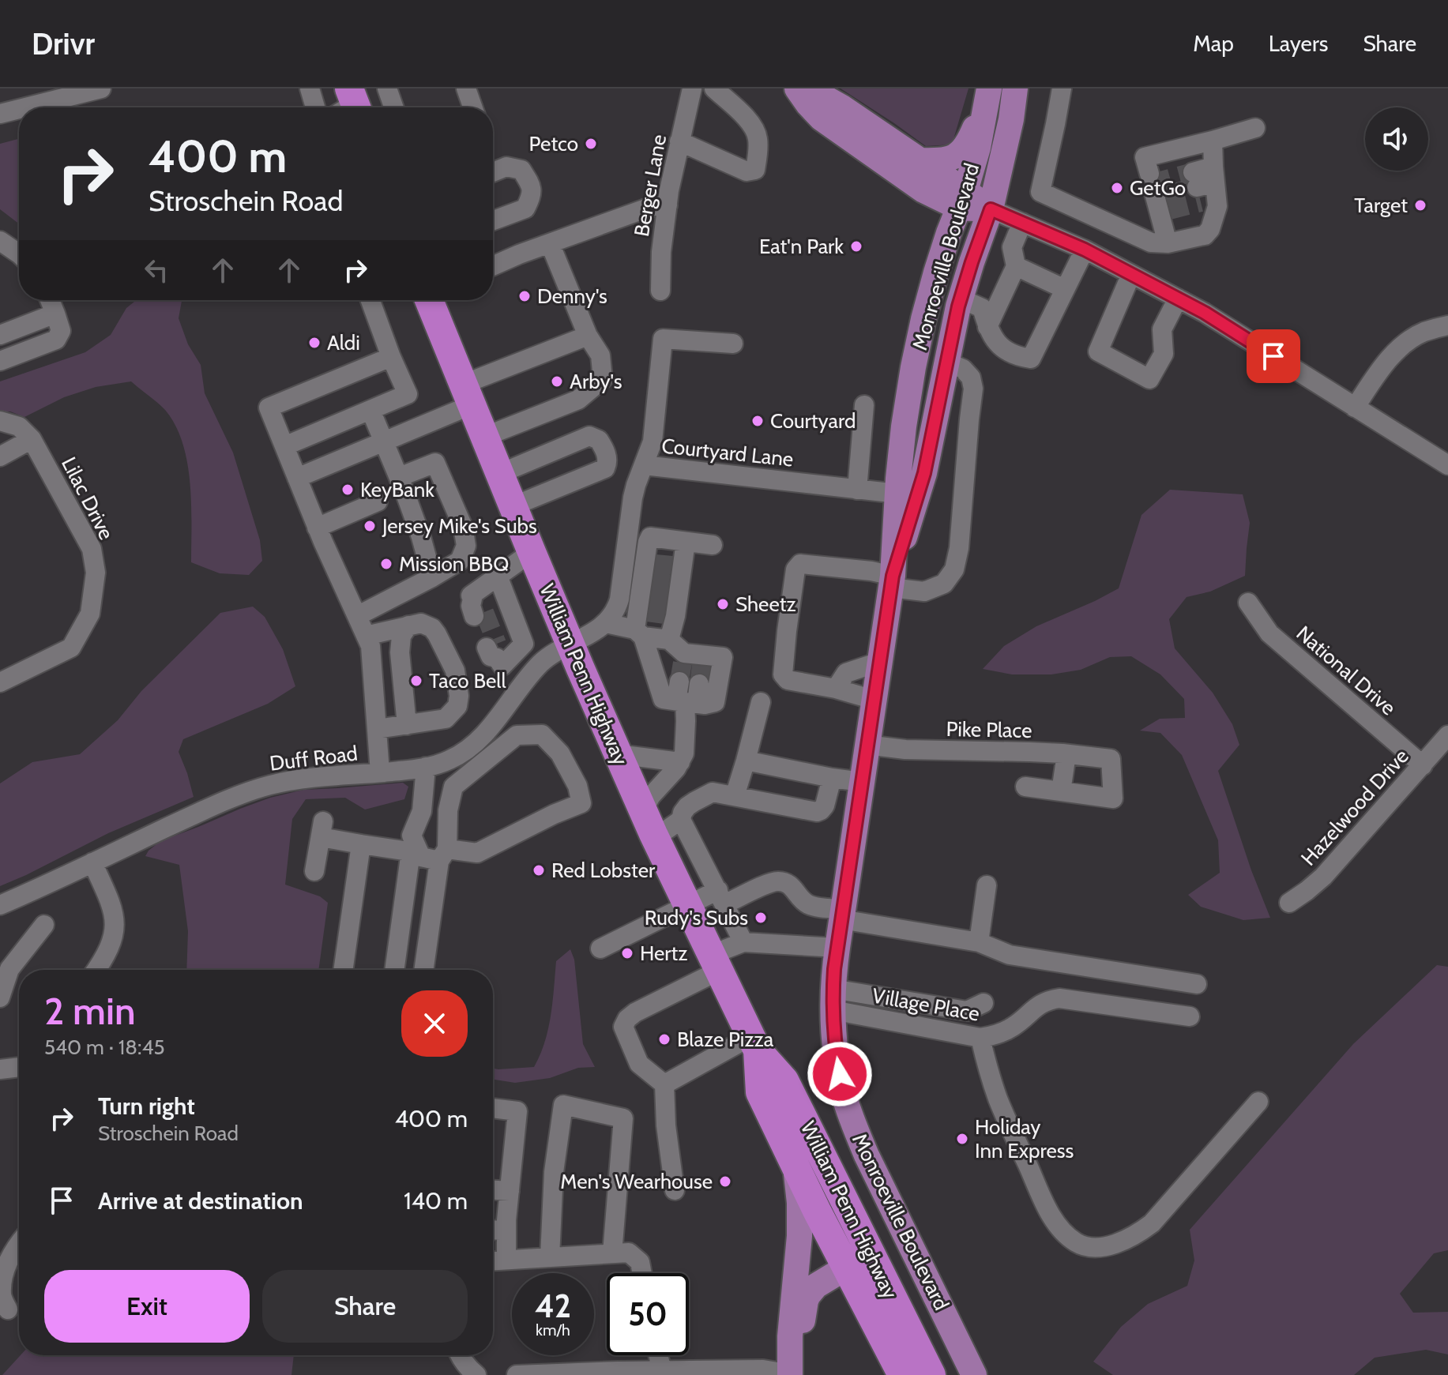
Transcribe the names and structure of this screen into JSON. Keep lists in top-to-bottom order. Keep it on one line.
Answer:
{"streets":{"highway":["William Penn Highway"],"main road":["Monroeville Boulevard"],"street":["Berger Lane","Courtyard Lane","Lilac Drive","National Drive","Pike Place","Duff Road","Hazelwood Drive","Village Place"]},"crossings":[["Monroeville Boulevard","Courtyard Lane"],["Monroeville Boulevard","Pike Place"],["Monroeville Boulevard","Village Place"],["National Drive","Hazelwood Drive"],["William Penn Highway","Duff Road"]],"places":["Petco","GetGo","Target","Eat'n Park","Denny's","Aldi","Arby's","Courtyard","KeyBank","Jersey Mike's Subs","Mission BBQ","Sheetz","Taco Bell","Red Lobster","Rudy's Subs","Hertz","Blaze Pizza","Holiday Inn Express","Men's Wearhouse"],"page":{"header":"Drivr","nav":["Map","Layers","Share"],"turn":["400 m","Stroschein Road"],"heading":["2 min","540 m · 18:45"],"list":[{"name":"Turn right","note":"Stroschein Road","value":"400 m"},{"name":"Arrive at destination","value":"140 m"}],"buttons":["Exit","Share"],"speed":"42 km/h","limit":"50"}}
